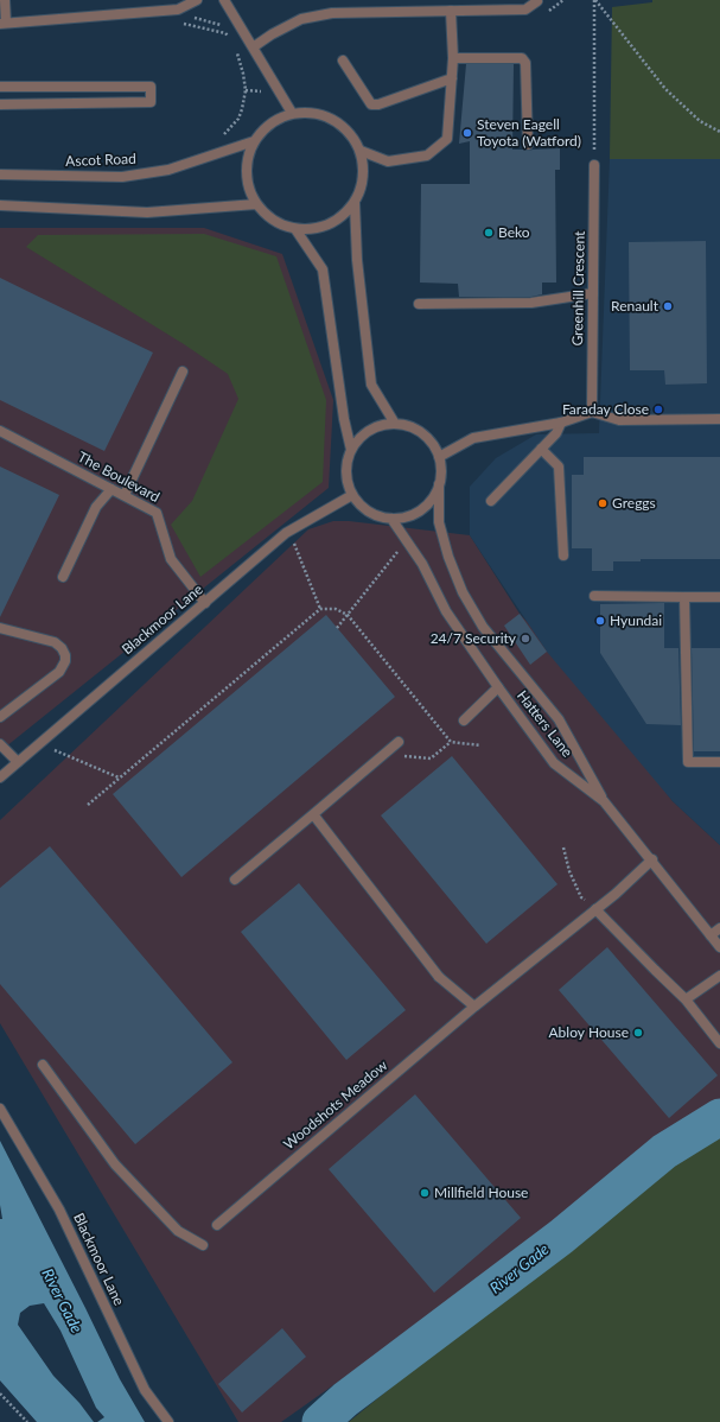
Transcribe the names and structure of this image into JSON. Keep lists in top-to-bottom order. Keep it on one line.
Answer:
{"streets":{"street":["Ascot Road","Greenhill Crescent","The Boulevard","Blackmoor Lane","Hatters Lane","Woodshots Meadow"]},"crossings":[["The Boulevard","Blackmoor Lane"],["Blackmoor Lane","Hatters Lane"],["Hatters Lane","Woodshots Meadow"]],"water":["River Gade"],"places":["Steven Eagell Toyota (Watford)","Beko","Renault","Faraday Close","Greggs","Hyundai","24/7 Security","Abloy House","Millfield House"]}
